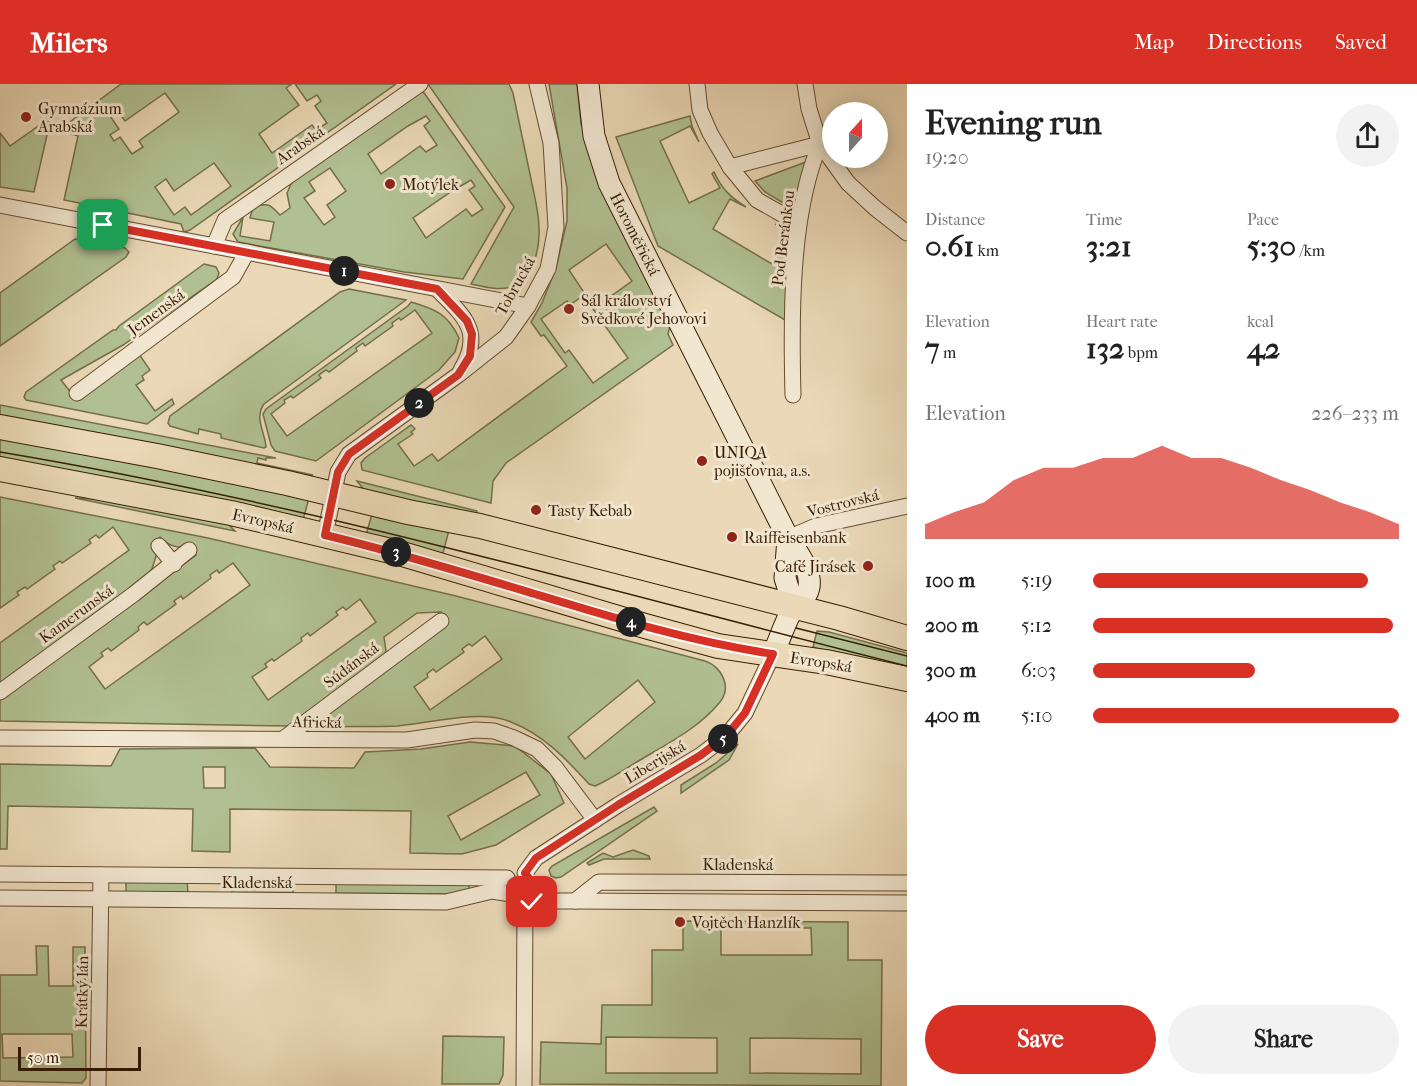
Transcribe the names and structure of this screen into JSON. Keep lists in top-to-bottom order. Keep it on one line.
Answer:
{"streets":{"main road":["Horoměřická","Evropská"],"street":["Arabská","Pod Beránkou","Tobrucká","Jemenská","Vostrovská","Kamerunská","Súdánská","Africká","Liberijská","Kladenská","Krátký lán"]},"crossings":[["Horoměřická","Vostrovská"],["Evropská","Liberijská"],["Súdánská","Africká"],["Africká","Liberijská"],["Liberijská","Kladenská"],["Kladenská","Krátký lán"]],"places":["Gymnázium Arabská","Motýlek","Sál království Svědkové Jehovovi","UNIQA pojišťovna, a.s.","Tasty Kebab","Raiffeisenbank","Café Jirásek","Vojtěch Hanzlík"],"scale_bar":"50 m","north":"top","page":{"header":"Milers","nav":["Map","Directions","Saved"],"heading":["Evening run","19:20"],"stats":[["Distance","0.61 km"],["Time","3:21"],["Pace","5:30 /km"],["Elevation","7 m"],["Heart rate","132 bpm"],["kcal","42"]],"pins":["1","2","3","4","5"],"chart":["Elevation","226–233 m"],"list":[{"name":"100 m","note":"5:19"},{"name":"200 m","note":"5:12"},{"name":"300 m","note":"6:03"},{"name":"400 m","note":"5:10"}],"buttons":["Save","Share"],"scale":"50 m"}}
